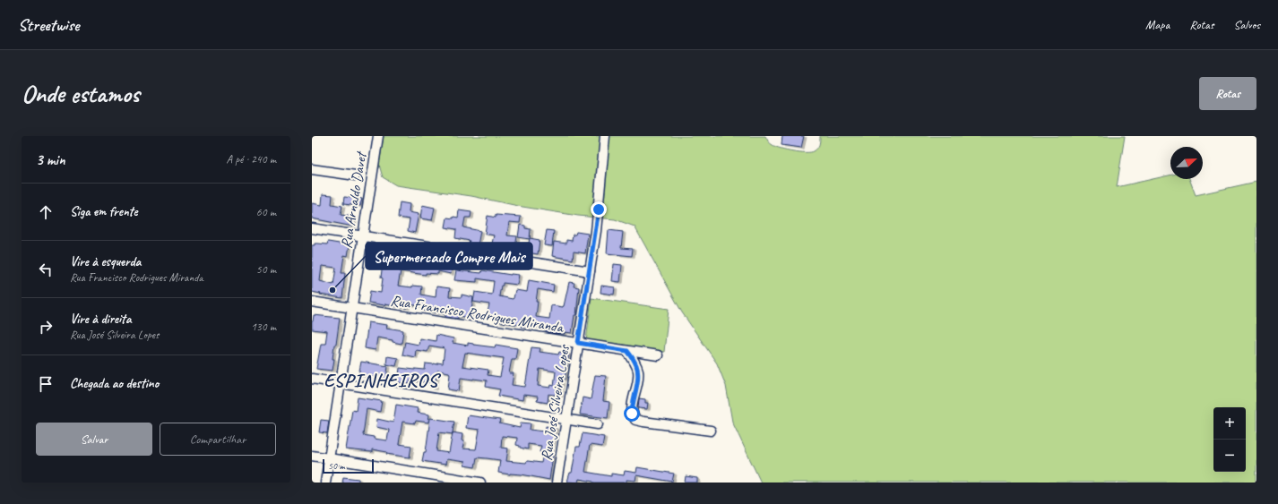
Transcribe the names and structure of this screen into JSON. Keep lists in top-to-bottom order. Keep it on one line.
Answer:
{"streets":{"street":["Rua Arnaldo Davet","Rua Francisco Rodrigues Miranda","Rua José Silveira Lopes"]},"crossings":[["Rua Arnaldo Davet","Rua Francisco Rodrigues Miranda"],["Rua Francisco Rodrigues Miranda","Rua José Silveira Lopes"]],"districts":["ESPINHEIROS"],"places":["Supermercado Compre Mais"],"scale_bar":"50 m","north":"top right","page":{"header":"Streetwise","nav":["Mapa","Rotas","Salvos"],"buttons":["Rotas",["Salvar","Compartilhar"]],"title":"Onde estamos","heading":["3 min","A pé · 240 m"],"list":[["Siga em frente","60 m"],["Vire à esquerda","Rua Francisco Rodrigues Miranda","50 m"],["Vire à direita","Rua José Silveira Lopes","130 m"],"Chegada ao destino"],"map_buttons":["+","−"],"scale":"50 m"}}
